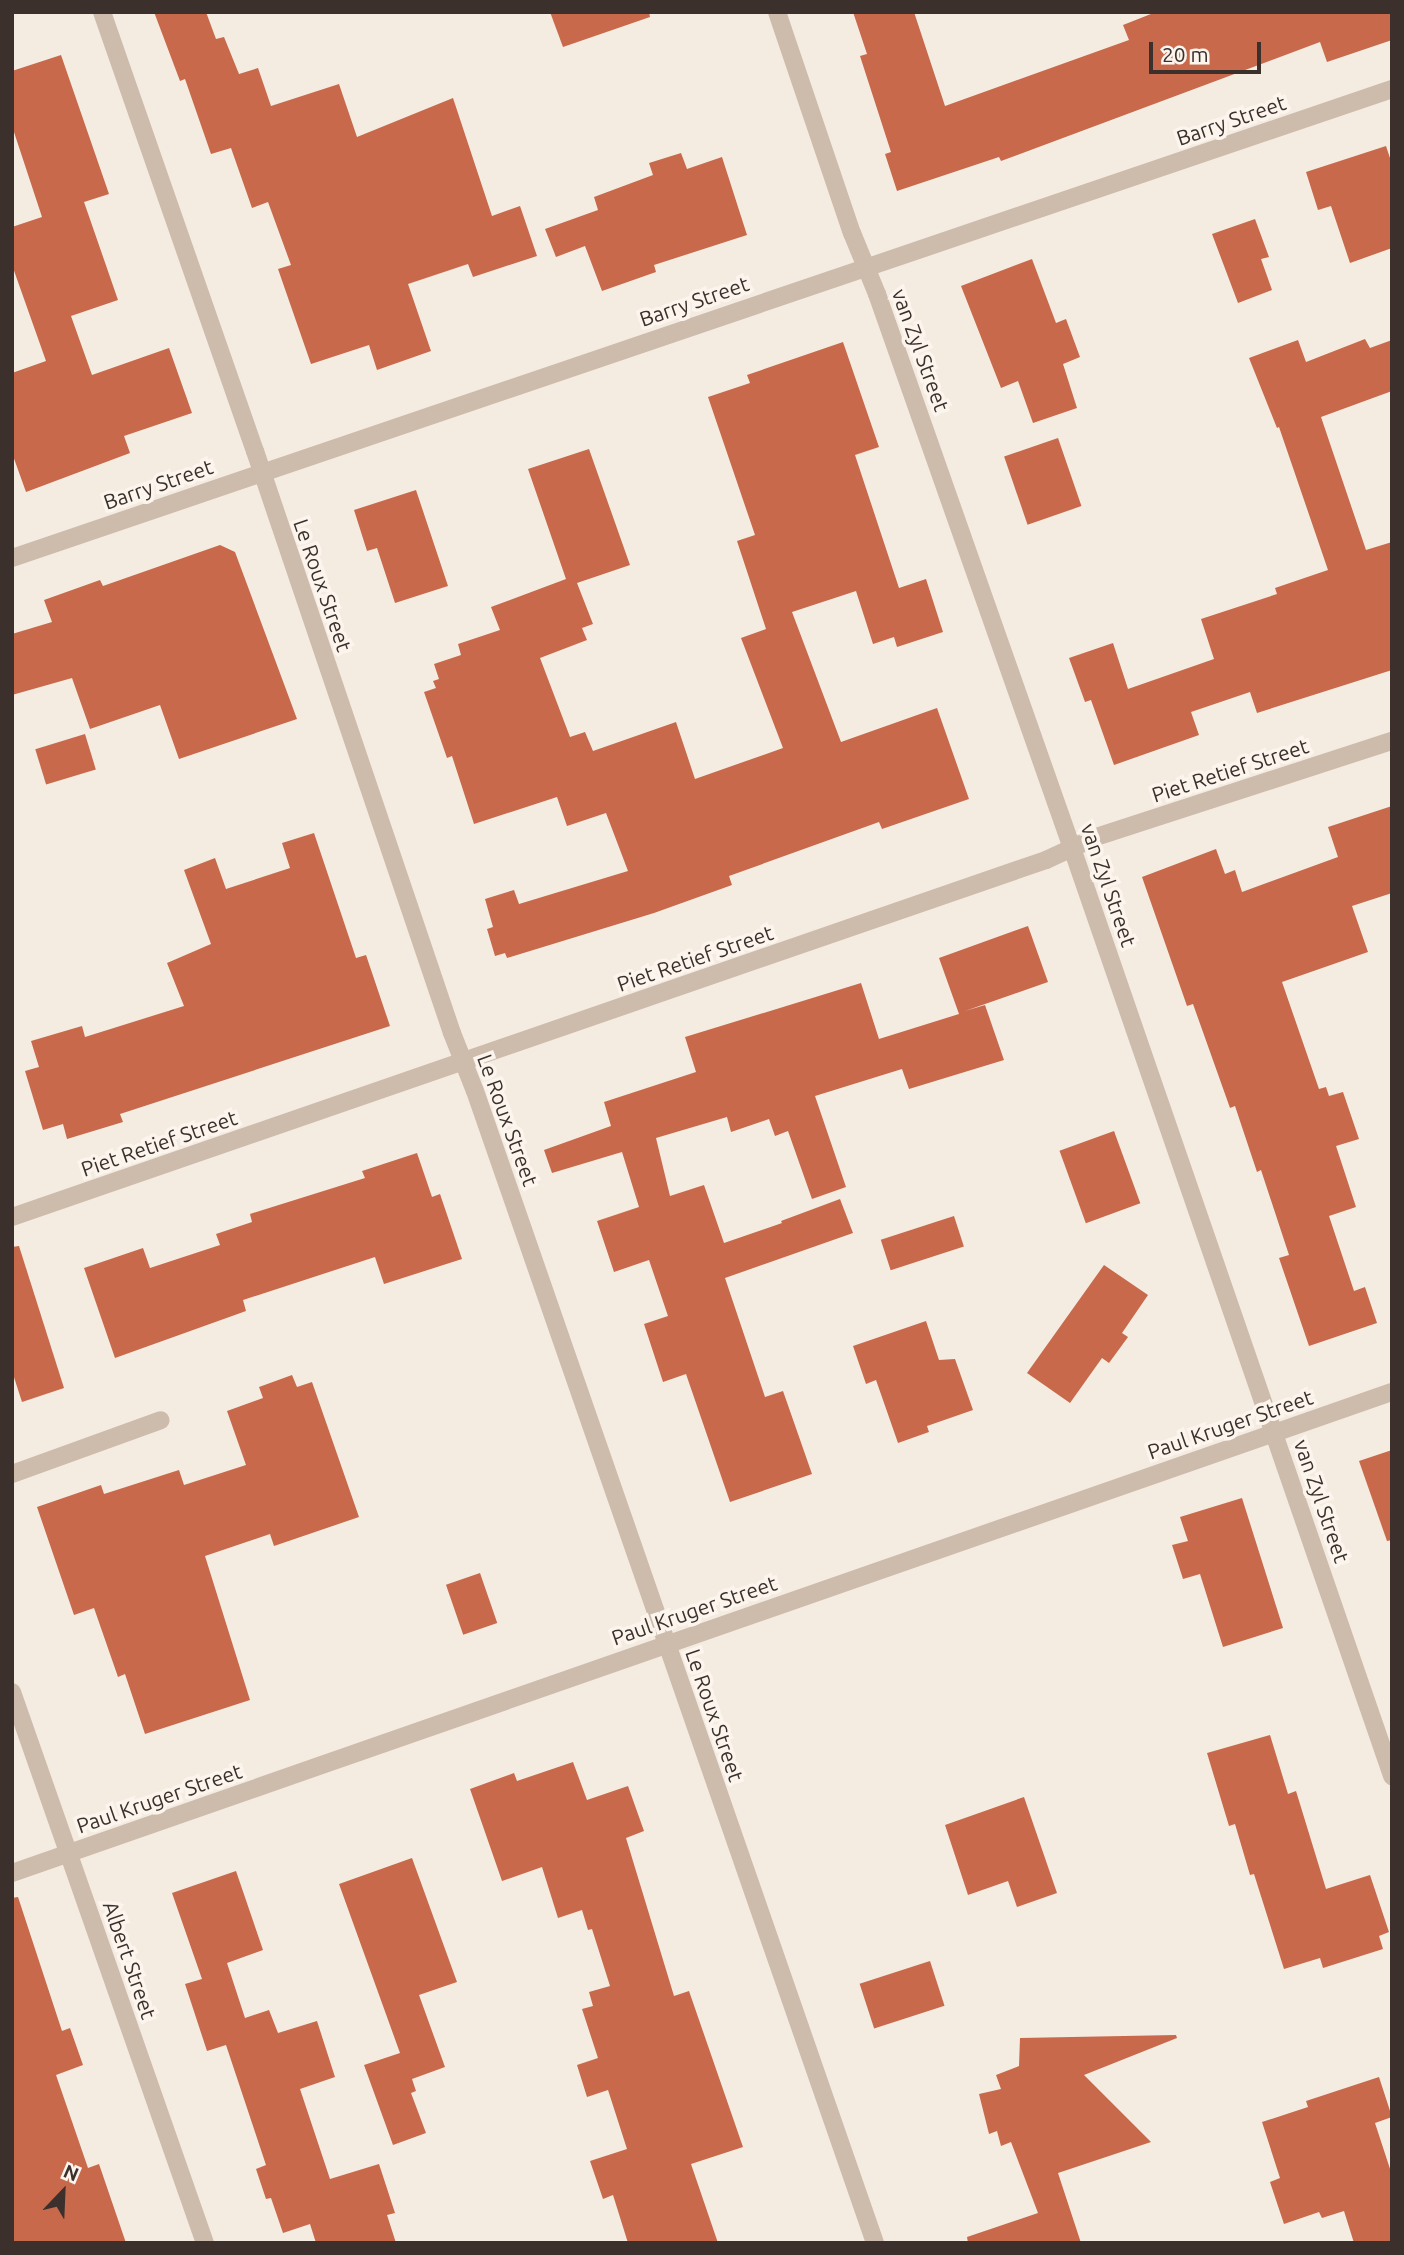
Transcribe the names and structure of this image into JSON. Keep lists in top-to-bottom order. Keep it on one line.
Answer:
{"streets":{"street":["Barry Street","van Zyl Street","Le Roux Street","Piet Retief Street","Paul Kruger Street","Albert Street"]},"crossings":[["Barry Street","van Zyl Street"],["Barry Street","Le Roux Street"],["van Zyl Street","Piet Retief Street"],["van Zyl Street","Paul Kruger Street"],["Le Roux Street","Piet Retief Street"],["Le Roux Street","Paul Kruger Street"],["Paul Kruger Street","Albert Street"]],"scale_bar":"20 m","north":"top right"}
